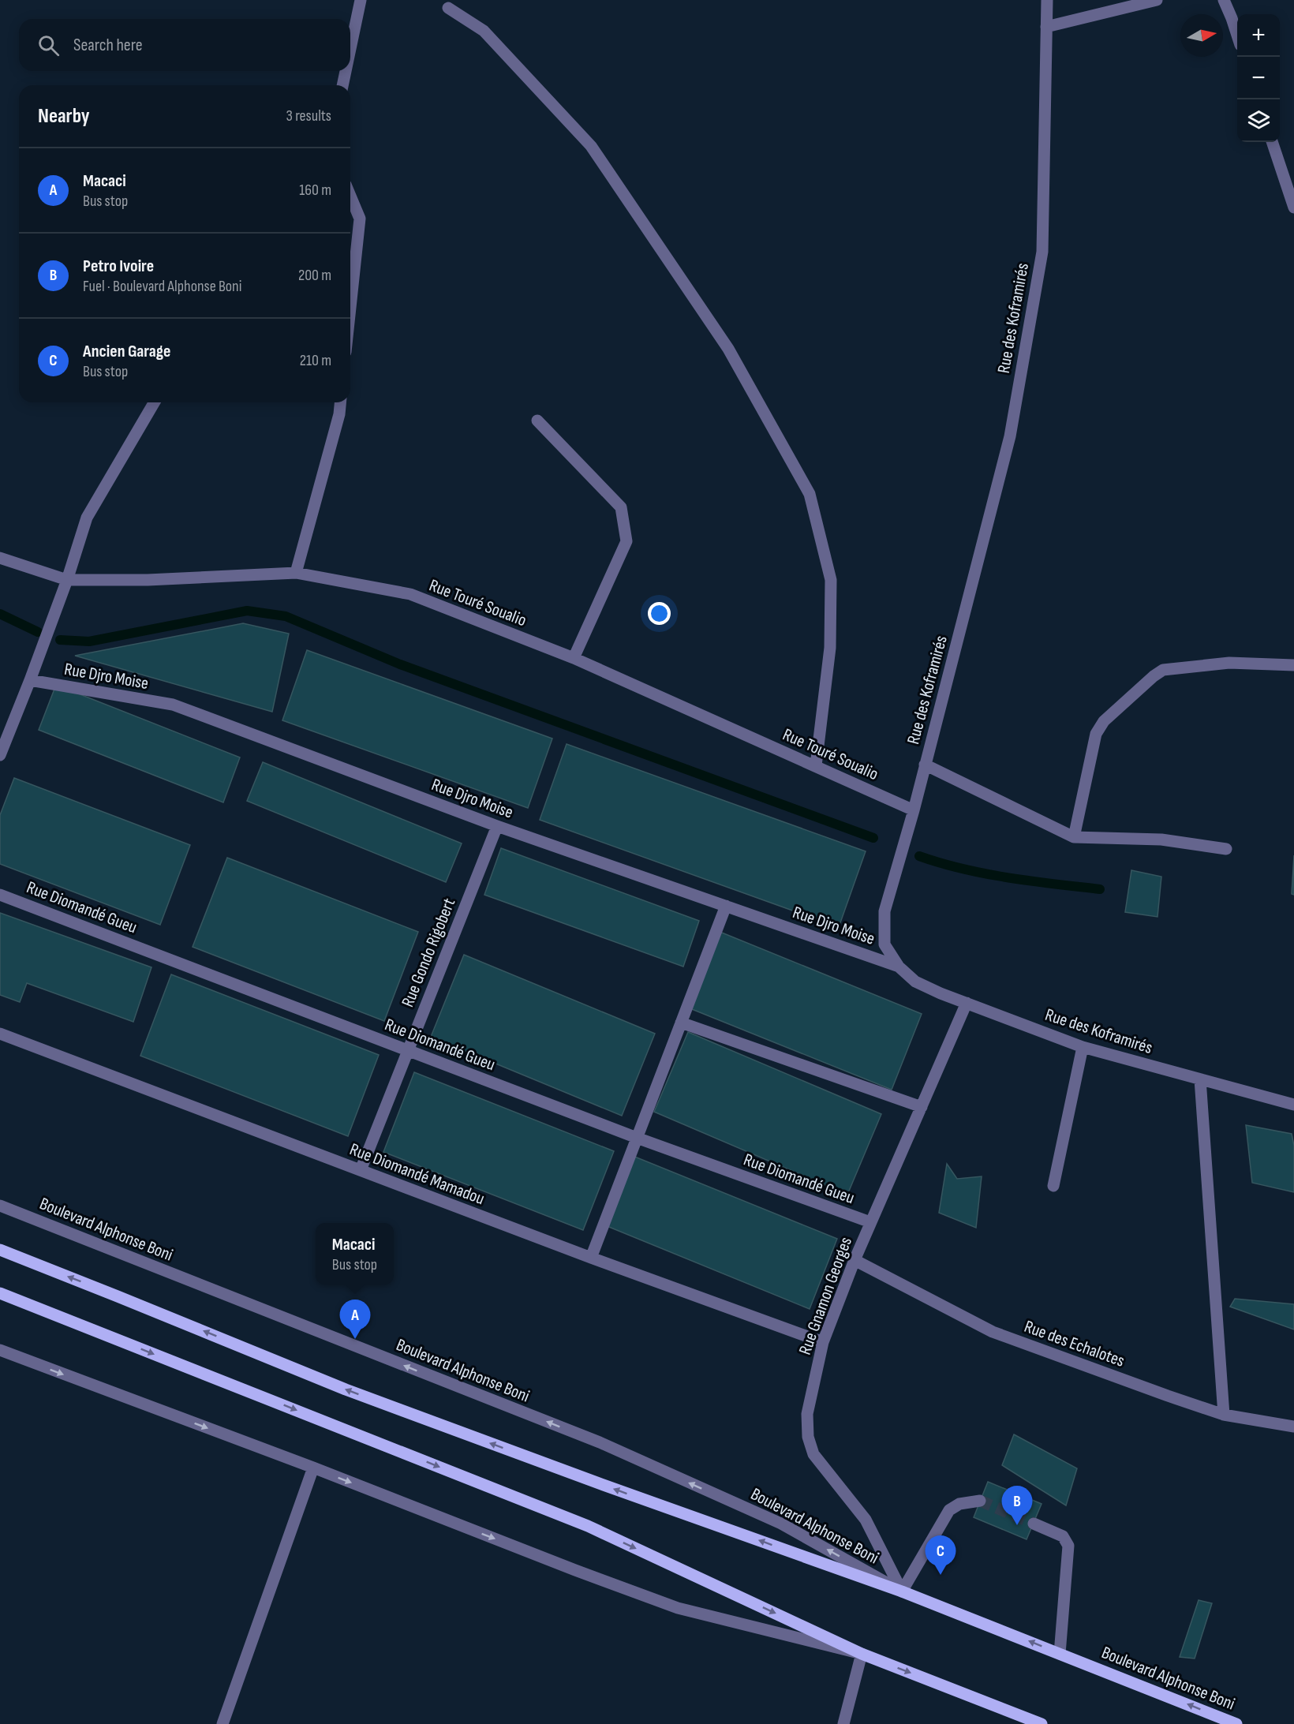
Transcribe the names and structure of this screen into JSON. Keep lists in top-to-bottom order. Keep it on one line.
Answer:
{"streets":{"main road":["Boulevard Alphonse Boni"],"street":["Rue des Koframirés","Rue Touré Soualio","Rue Djro Moise","Rue Diomandé Gueu","Rue Gondo Rigobert","Rue Diomandé Mamadou","Rue Gnamon Georges","Rue des Echalotes"]},"crossings":[["Rue des Koframirés","Rue Touré Soualio"],["Rue des Koframirés","Rue Djro Moise"],["Rue des Koframirés","Rue Gnamon Georges"],["Rue Djro Moise","Rue Gondo Rigobert"],["Rue Diomandé Gueu","Rue Gondo Rigobert"],["Rue Diomandé Gueu","Rue Gnamon Georges"],["Rue Gondo Rigobert","Rue Diomandé Mamadou"],["Rue Diomandé Mamadou","Rue Gnamon Georges"],["Boulevard Alphonse Boni","Rue Gnamon Georges"],["Rue Gnamon Georges","Rue des Echalotes"]],"north":"right","page":{"map_buttons":["+","−"],"search":"Search here","heading":["Nearby","3 results"],"list":[{"mark":"A","name":"Macaci","note":"Bus stop","value":"160 m"},{"mark":"B","name":"Petro Ivoire","note":"Fuel · Boulevard Alphonse Boni","value":"200 m"},{"mark":"C","name":"Ancien Garage","note":"Bus stop","value":"210 m"}],"popup":["Macaci","Bus stop"],"pins":["A","B","C"]}}
